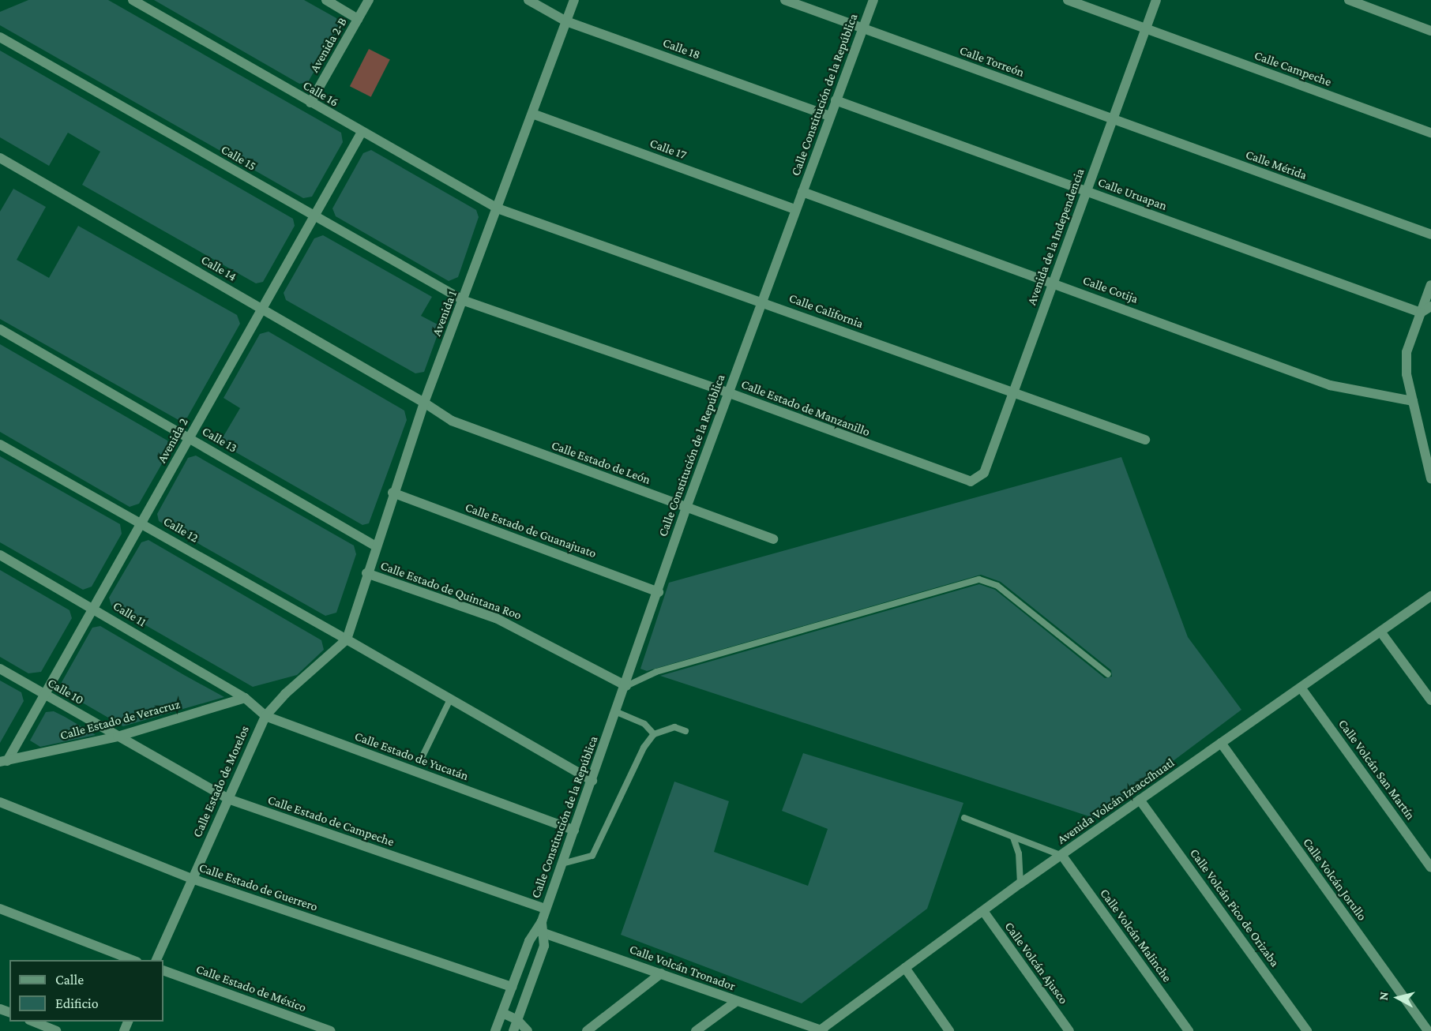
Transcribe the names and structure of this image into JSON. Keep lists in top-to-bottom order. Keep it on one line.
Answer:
{"streets":{"street":["Avenida 2-B","Calle 18","Calle Torreón","Calle Campeche","Calle 16","Calle Constitución de la República","Calle 17","Calle 15","Calle Mérida","Calle Uruapan","Avenida de la Independencia","Calle 14","Calle Cotija","Calle California","Avenida 1","Calle Estado de Manzanillo","Calle 13","Avenida 2","Calle Estado de León","Calle 12","Calle Estado de Guanajuato","Calle Estado de Quintana Roo","Calle 11","Calle 10","Calle Estado de Veracruz","Calle Estado de Yucatán","Calle Volcán San Martín","Calle Estado de Morelos","Avenida Volcán Iztaccíhuatl","Calle Estado de Campeche","Calle Volcán Jorullo","Calle Estado de Guerrero","Calle Volcán Pico de Orizaba","Calle Volcán Malinche","Calle Volcán Ajusco","Calle Volcán Tronador","Calle Estado de México"]},"crossings":[["Avenida 2-B","Calle 16"],["Calle 18","Calle Constitución de la República"],["Calle 18","Avenida 1"],["Calle Torreón","Calle Constitución de la República"],["Calle Torreón","Calle Mérida"],["Calle Torreón","Avenida de la Independencia"],["Calle Campeche","Avenida de la Independencia"],["Calle 16","Calle California"],["Calle 16","Avenida 1"],["Calle 16","Avenida 2"],["Calle Constitución de la República","Calle 17"],["Calle Constitución de la República","Calle Uruapan"],["Calle Constitución de la República","Calle Cotija"],["Calle Constitución de la República","Calle California"],["Calle Constitución de la República","Calle Estado de Manzanillo"],["Calle Constitución de la República","Calle Estado de León"],["Calle Constitución de la República","Calle Estado de Guanajuato"],["Calle Constitución de la República","Calle Estado de Quintana Roo"],["Calle Constitución de la República","Calle Estado de Yucatán"],["Calle Constitución de la República","Calle Estado de Campeche"],["Calle Constitución de la República","Calle Estado de Guerrero"],["Calle Constitución de la República","Calle Volcán Tronador"],["Calle 17","Avenida 1"],["Calle 15","Avenida 1"],["Calle 15","Calle Estado de Manzanillo"],["Calle 15","Avenida 2"],["Calle Mérida","Avenida de la Independencia"],["Calle Uruapan","Avenida de la Independencia"],["Avenida de la Independencia","Calle Cotija"],["Avenida de la Independencia","Calle California"],["Avenida de la Independencia","Calle Estado de Manzanillo"],["Calle 14","Avenida 1"],["Calle 14","Avenida 2"],["Calle 14","Calle Estado de León"],["Calle California","Avenida 1"],["Avenida 1","Calle Estado de Manzanillo"],["Avenida 1","Calle 13"],["Avenida 1","Calle Estado de León"],["Avenida 1","Calle 12"],["Avenida 1","Calle Estado de Guanajuato"],["Avenida 1","Calle Estado de Quintana Roo"],["Avenida 1","Calle Estado de Morelos"],["Calle 13","Avenida 2"],["Avenida 2","Calle 12"],["Avenida 2","Calle 11"],["Avenida 2","Calle 10"],["Avenida 2","Calle Estado de Veracruz"],["Calle 12","Calle Estado de Morelos"],["Calle 11","Calle Estado de Veracruz"],["Calle 11","Calle Estado de Yucatán"],["Calle 10","Calle Estado de Veracruz"],["Calle 10","Calle Estado de Campeche"],["Calle Estado de Veracruz","Calle Estado de Yucatán"],["Calle Estado de Veracruz","Calle Estado de Campeche"],["Calle Estado de Yucatán","Calle Estado de Morelos"],["Calle Volcán San Martín","Avenida Volcán Iztaccíhuatl"],["Calle Estado de Morelos","Calle Estado de Campeche"],["Calle Estado de Morelos","Calle Estado de Guerrero"],["Avenida Volcán Iztaccíhuatl","Calle Volcán Jorullo"],["Avenida Volcán Iztaccíhuatl","Calle Volcán Pico de Orizaba"],["Avenida Volcán Iztaccíhuatl","Calle Volcán Malinche"],["Avenida Volcán Iztaccíhuatl","Calle Volcán Ajusco"],["Avenida Volcán Iztaccíhuatl","Calle Volcán Tronador"]],"legend":["Calle","Edificio"],"north":"left"}
